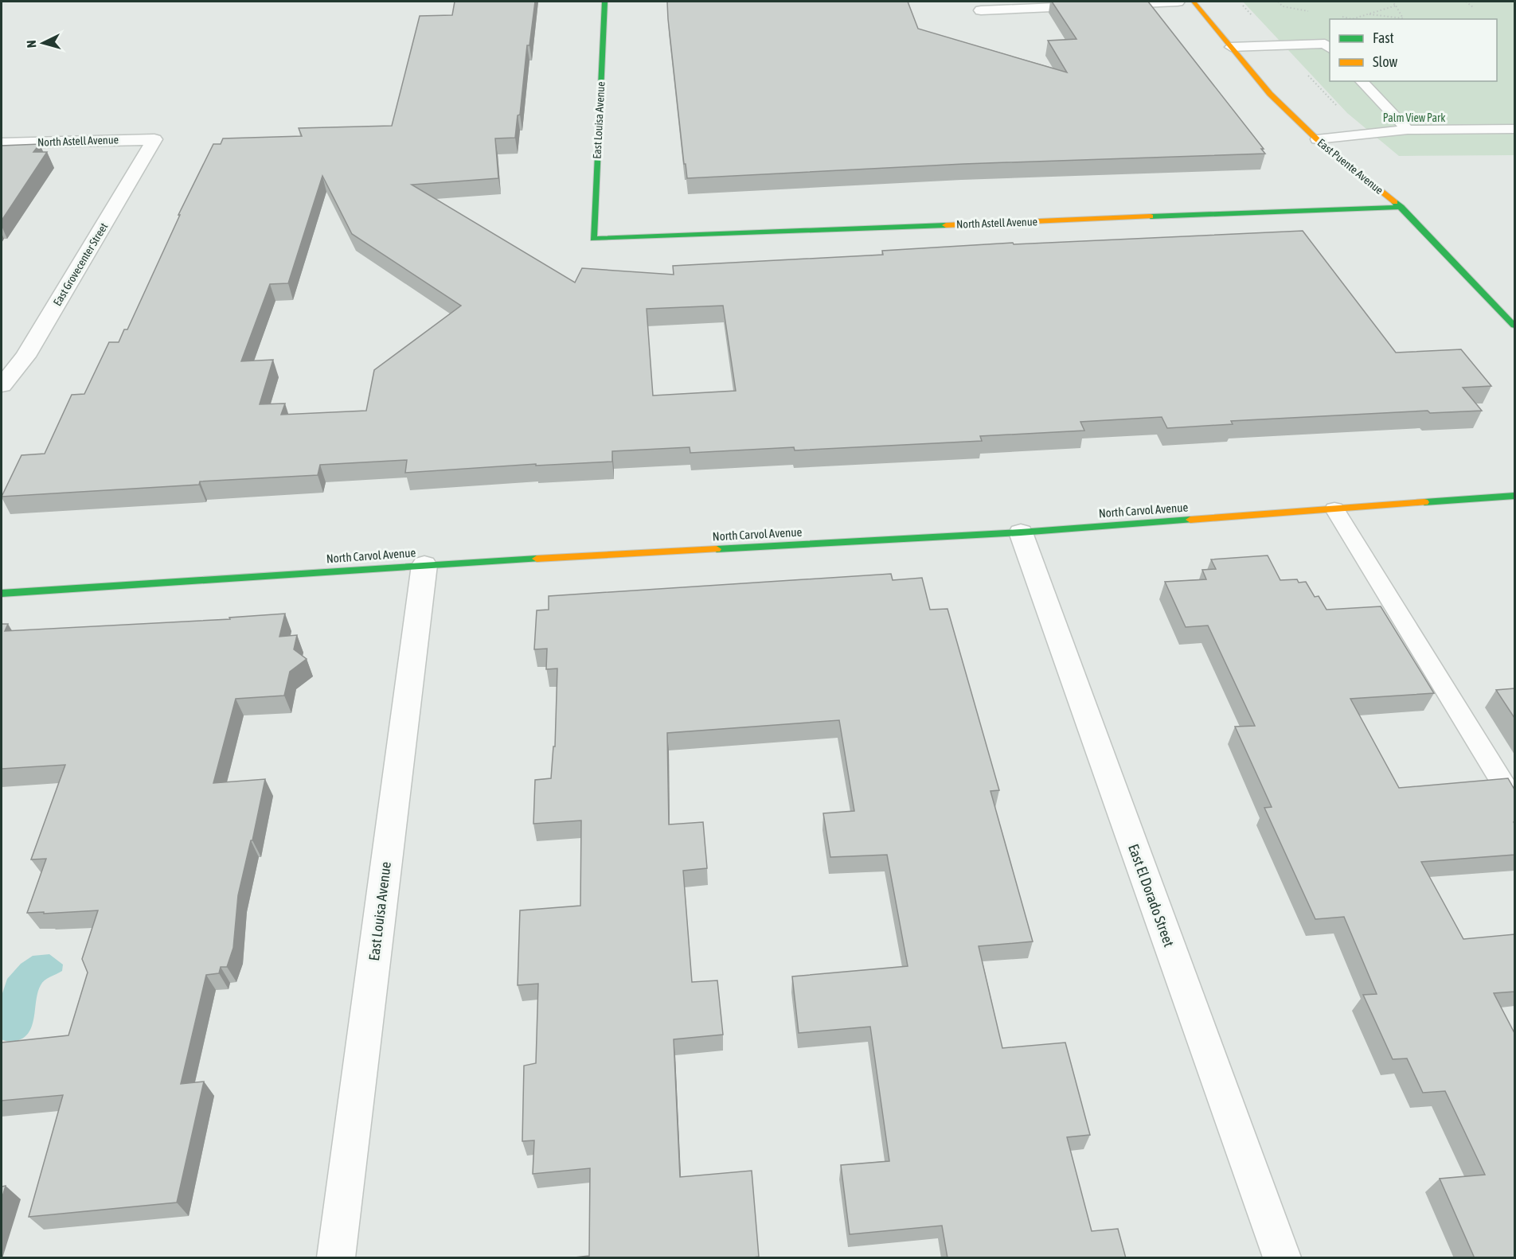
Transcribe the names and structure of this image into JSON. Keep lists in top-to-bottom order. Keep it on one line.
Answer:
{"streets":{"street":["East Louisa Avenue","North Astell Avenue","East Puente Avenue","East Grovecenter Street","North Carvol Avenue","East El Dorado Street"]},"crossings":[["East Louisa Avenue","North Astell Avenue"],["East Louisa Avenue","North Carvol Avenue"],["North Astell Avenue","East Puente Avenue"],["North Astell Avenue","East Grovecenter Street"],["North Carvol Avenue","East El Dorado Street"]],"parks":["Palm View Park"],"legend":["Fast","Slow"],"north":"left"}
